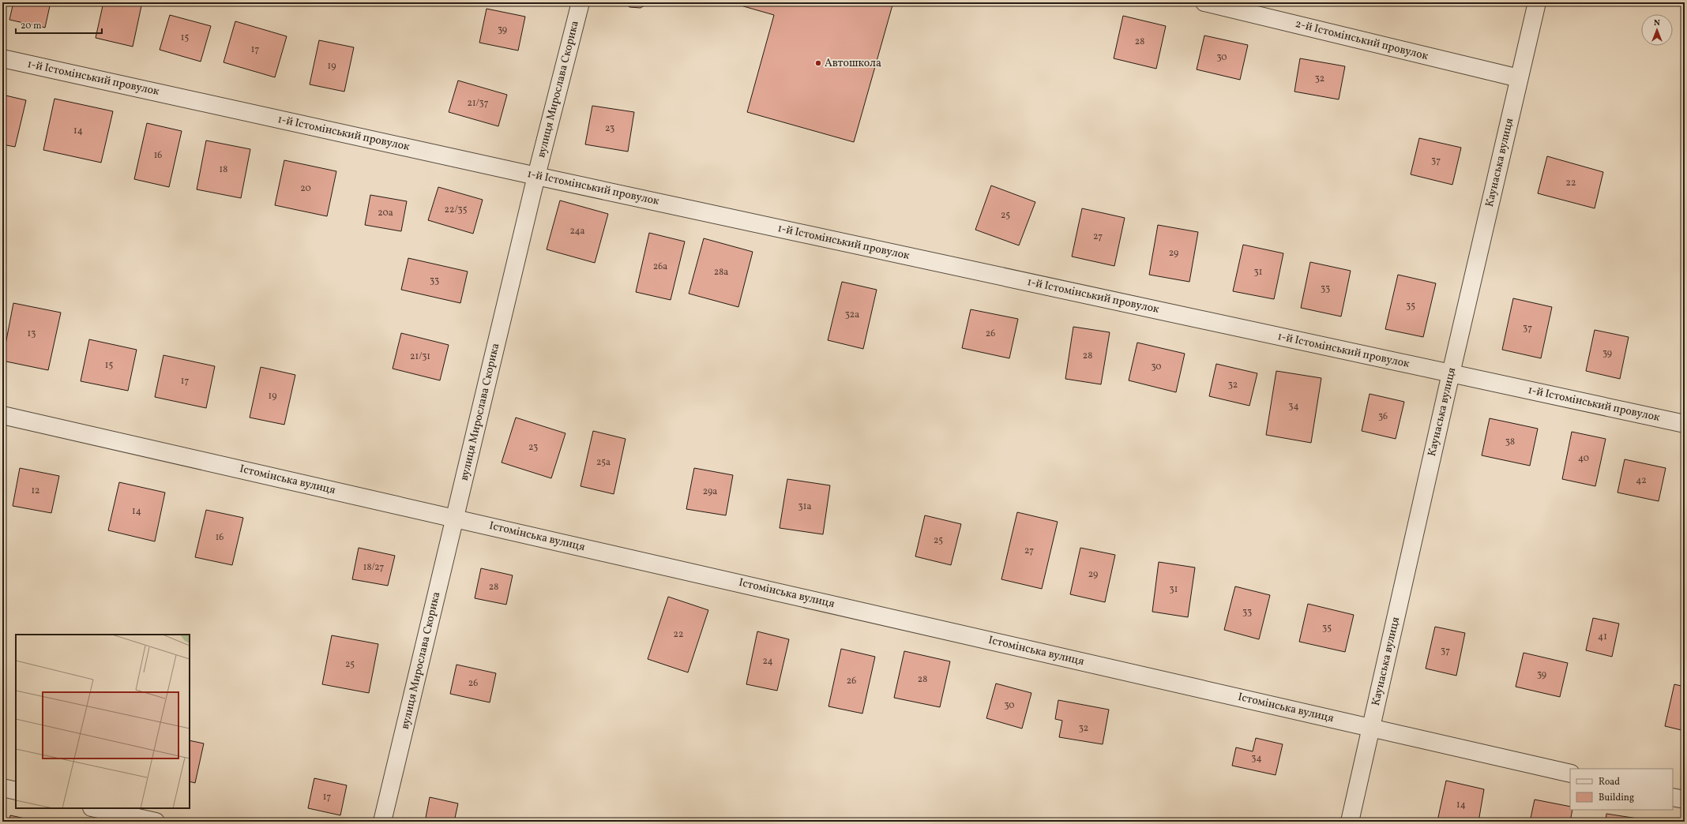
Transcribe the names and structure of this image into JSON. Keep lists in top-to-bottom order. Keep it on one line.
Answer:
{"streets":{"street":["2-й Істомінський провулок","1-й Істомінський провулок","вулиця Мирослава Скорика","Каунаська вулиця","Істомінська вулиця"]},"crossings":[["2-й Істомінський провулок","Каунаська вулиця"],["1-й Істомінський провулок","вулиця Мирослава Скорика"],["1-й Істомінський провулок","Каунаська вулиця"],["вулиця Мирослава Скорика","Істомінська вулиця"],["Каунаська вулиця","Істомінська вулиця"]],"places":["Автошкола"],"house_numbers":["39","15","28","17","30","19","32","21/37","23","14","16","37","18","22","20","22/35","20а","25","24а","27","29","26а","28а","31","33","33","35","32а","37","13","26","39","28","21/31","15","30","17","32","19","34","36","38","23","40","25а","42","12","29а","31а","14","16","25","27","18/27","29","28","31","33","35","22","41","37","24","25","39","28","26","26","30","32","34","17","14"],"legend":["Road","Building"],"scale_bar":"20 m","north":"top"}
